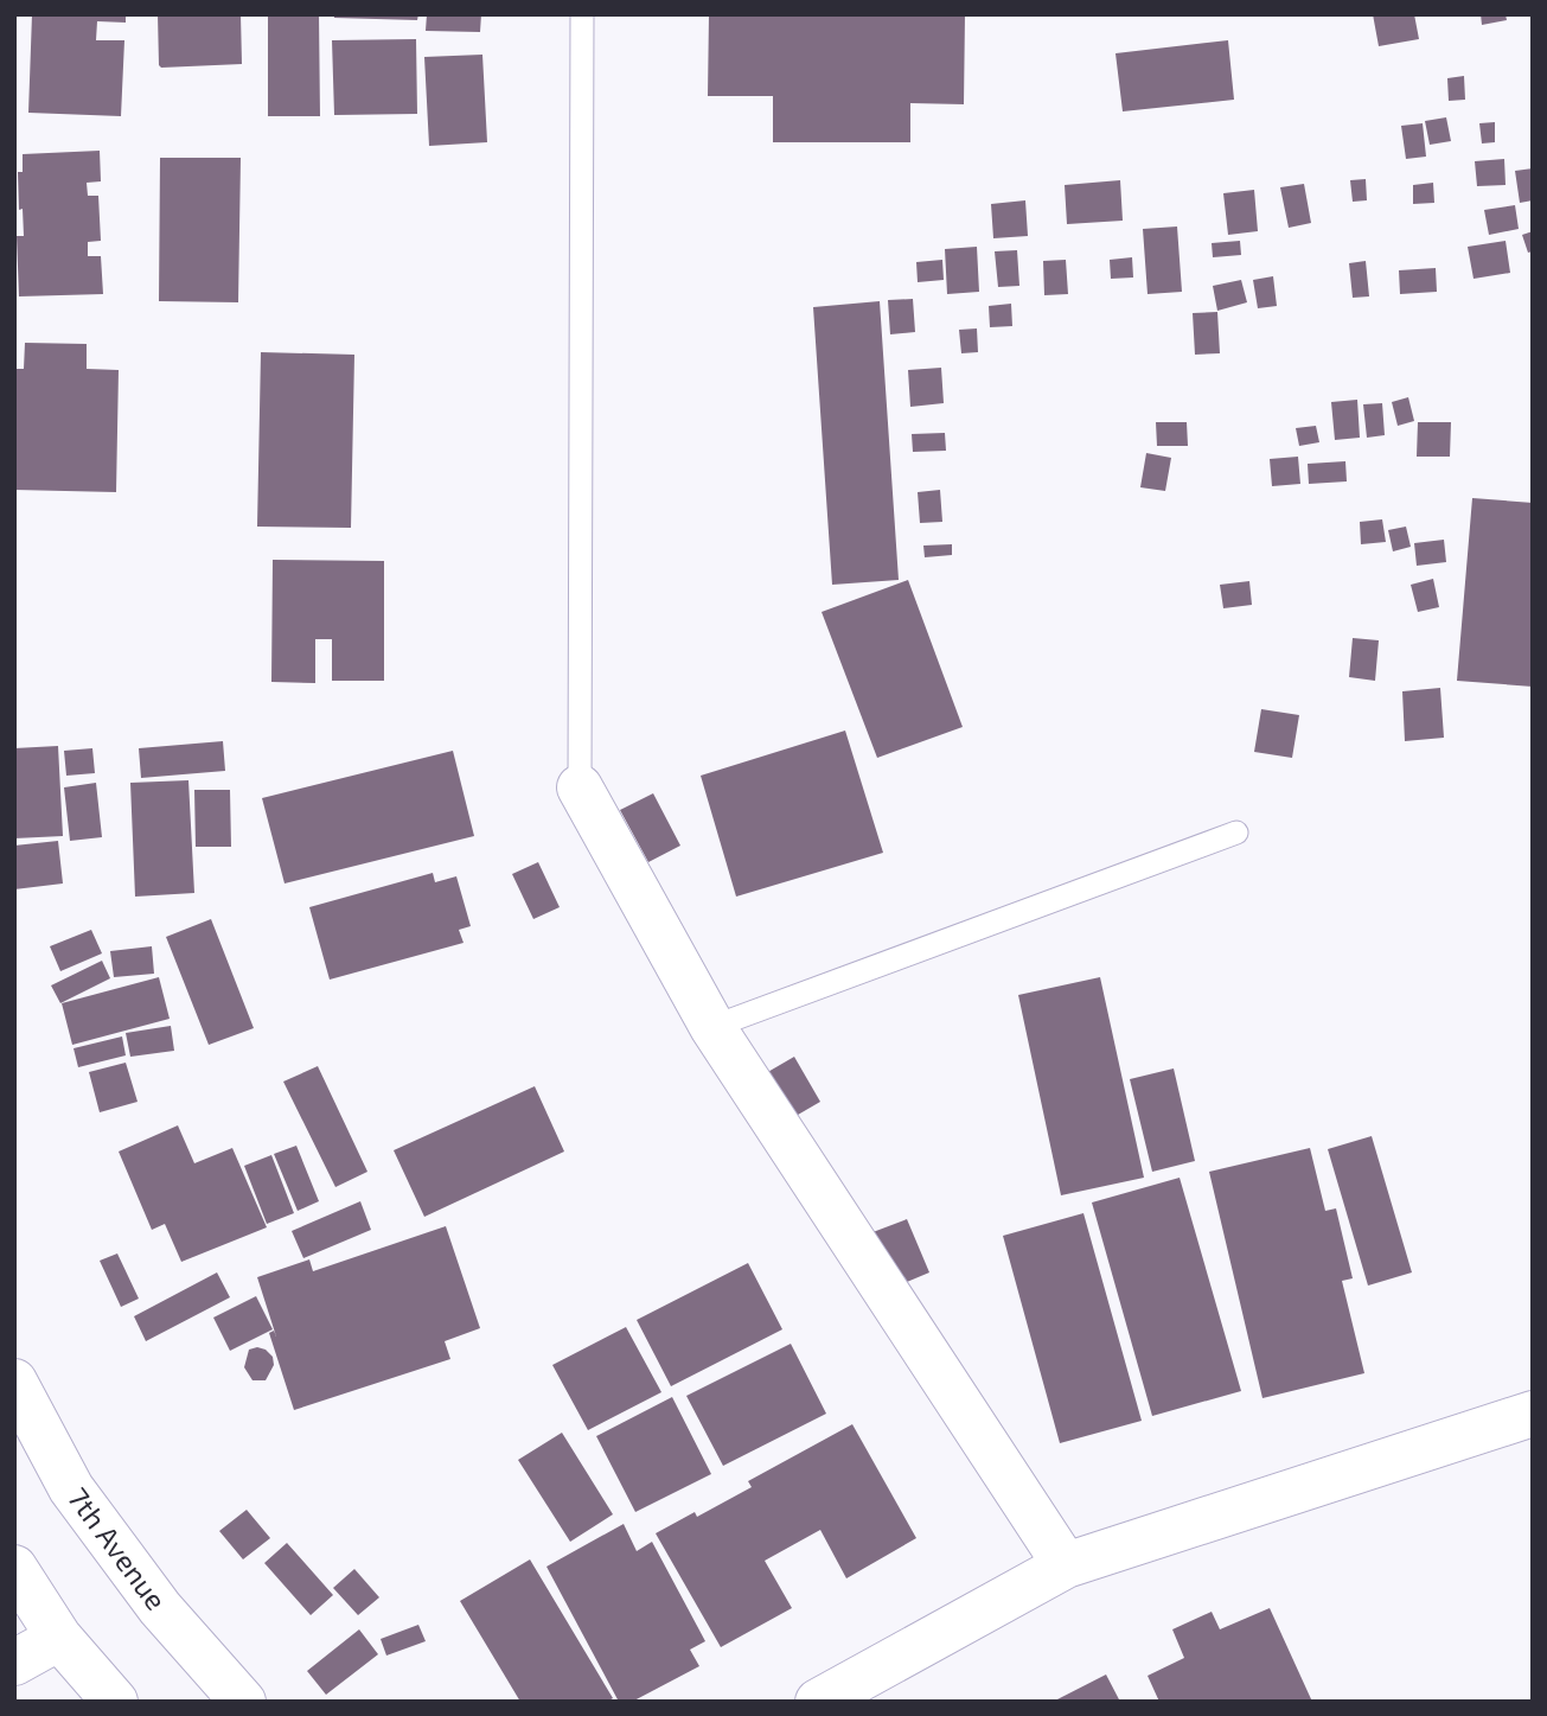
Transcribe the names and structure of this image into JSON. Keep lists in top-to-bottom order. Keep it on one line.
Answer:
{"streets":{"street":["7th Avenue"]}}
